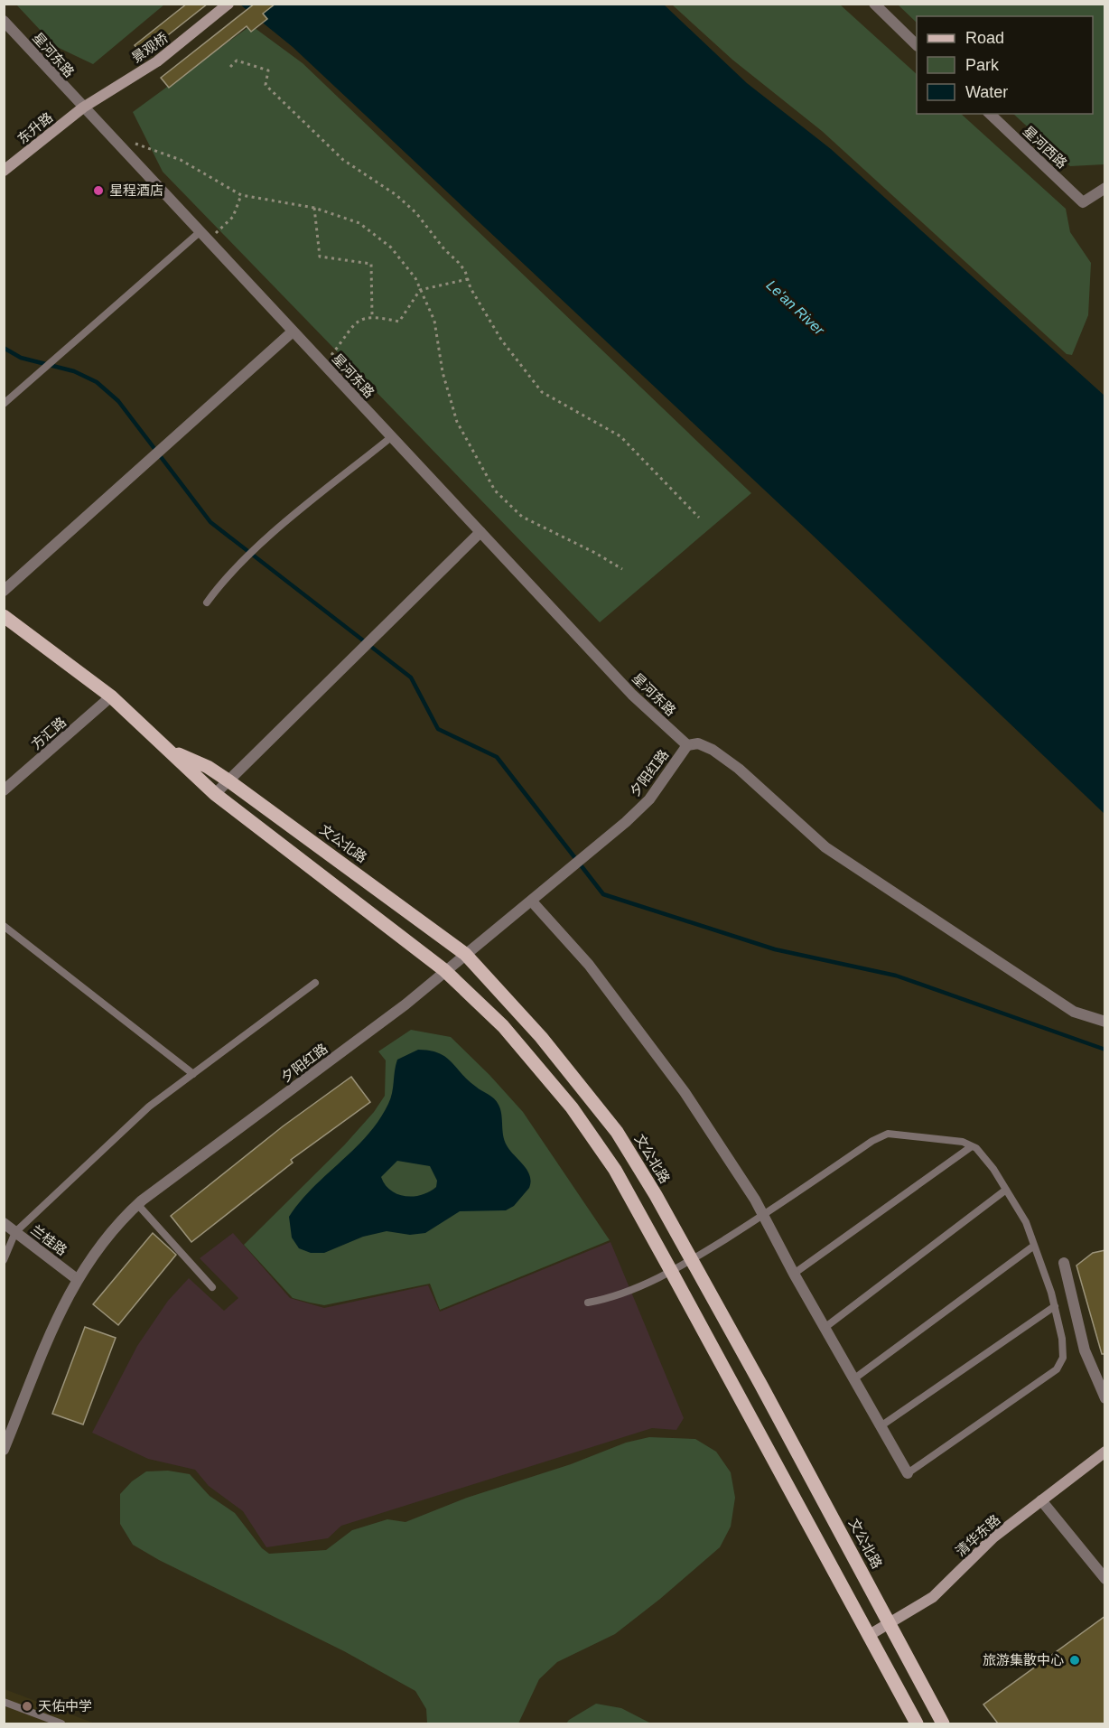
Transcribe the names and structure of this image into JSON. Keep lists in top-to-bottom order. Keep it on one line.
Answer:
{"streets":{"main road":["景观桥","东升路","文公北路","清华东路"],"street":["星河东路","星河西路","方汇路","夕阳红路","兰桂路"]},"crossings":[["景观桥","星河东路"],["景观桥","东升路"],["星河东路","东升路"],["星河东路","夕阳红路"],["方汇路","文公北路"],["夕阳红路","文公北路"],["夕阳红路","兰桂路"],["文公北路","清华东路"]],"water":["Le'an River"],"places":["星程酒店","旅游集散中心","天佑中学"],"legend":["Road","Park","Water"]}
